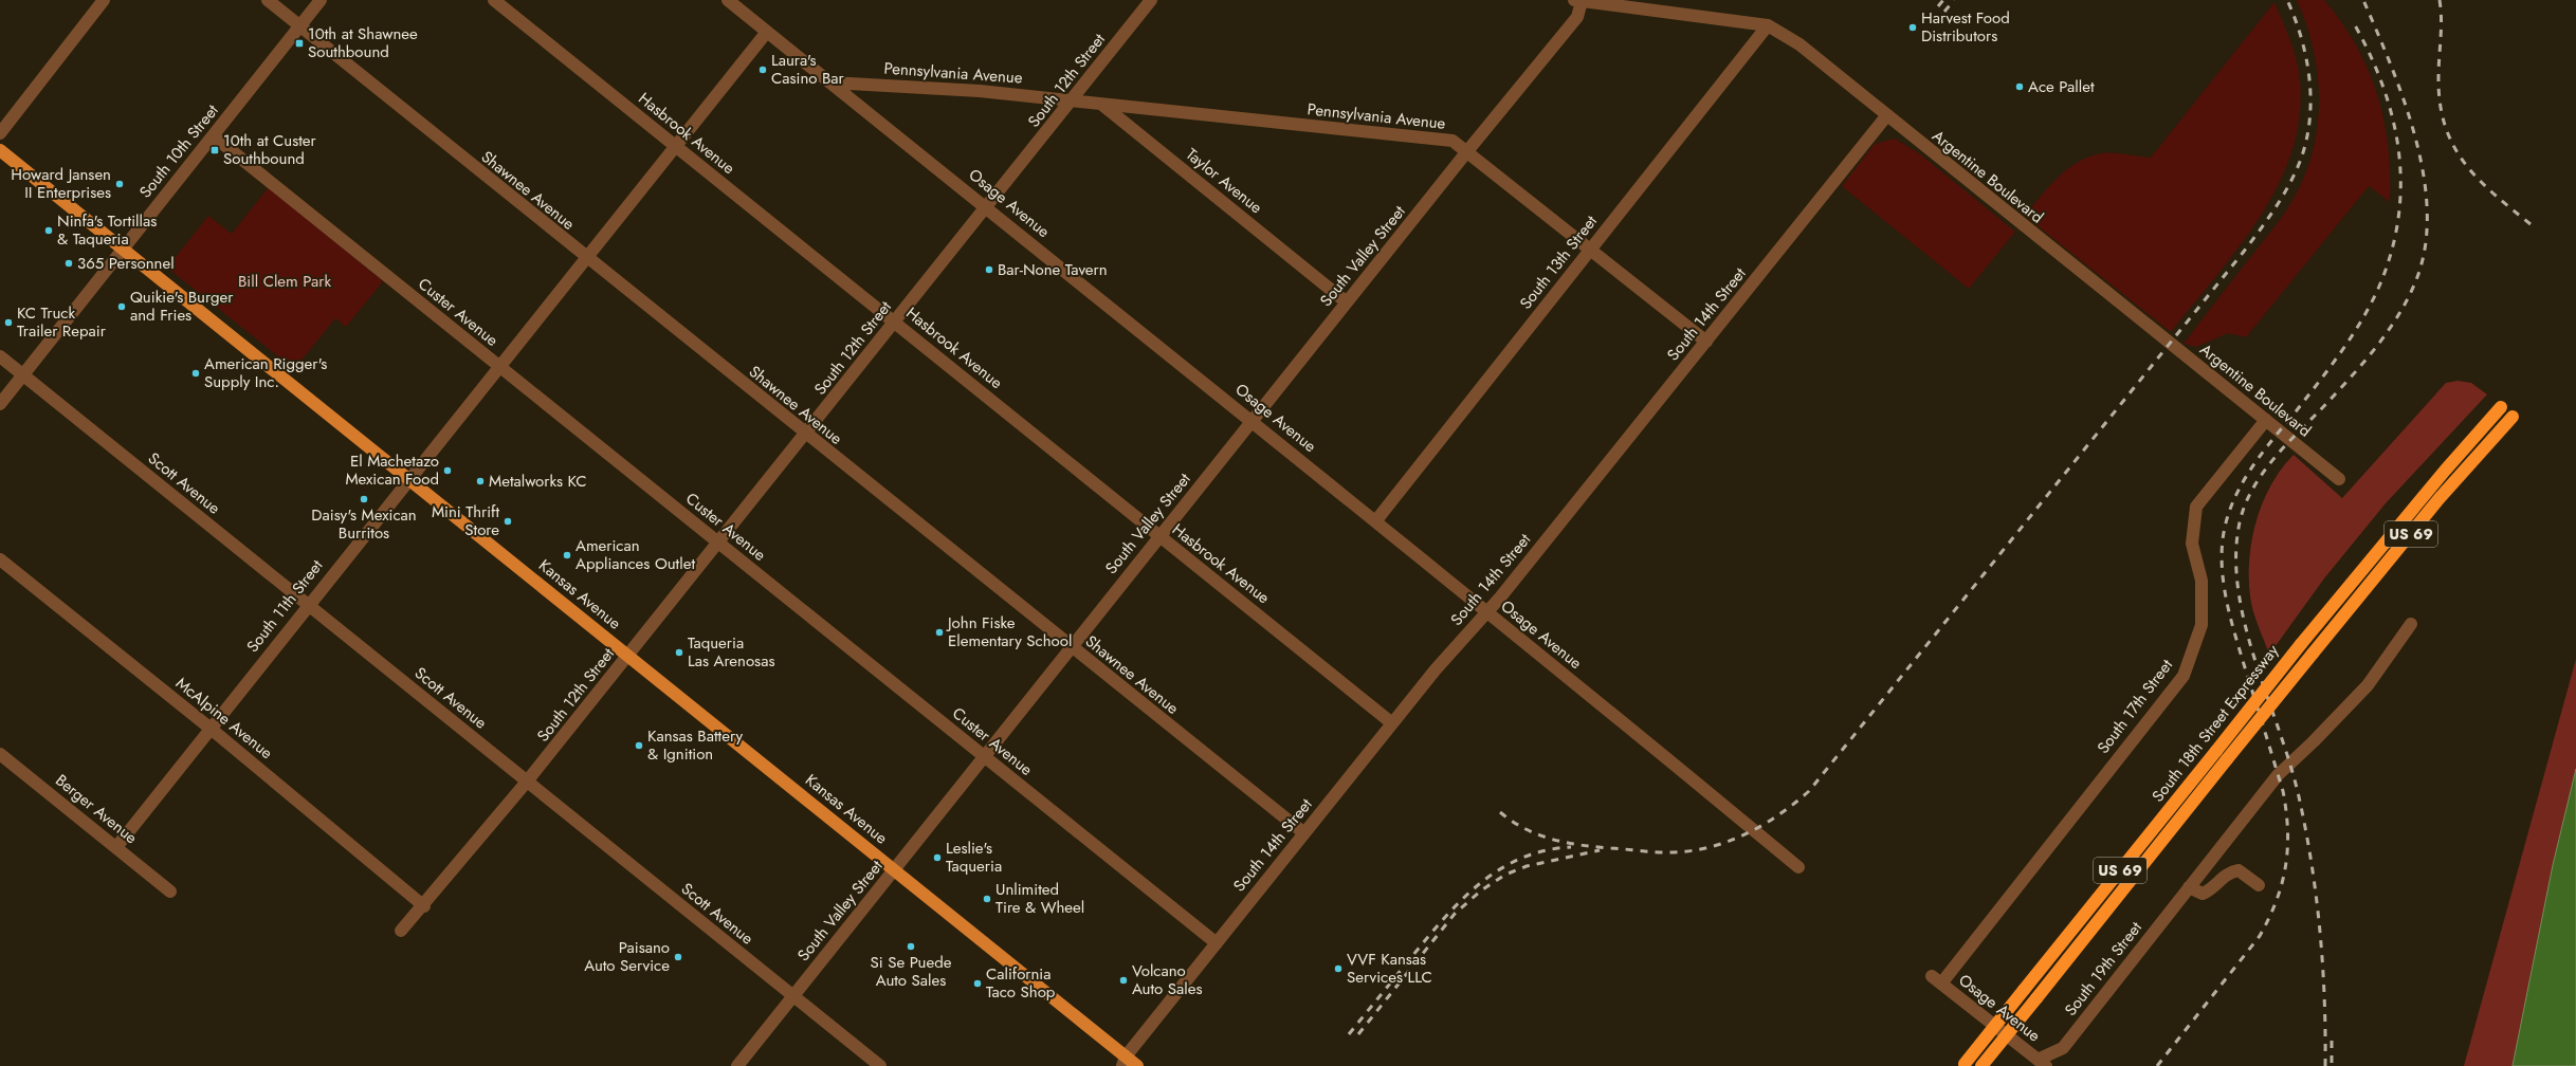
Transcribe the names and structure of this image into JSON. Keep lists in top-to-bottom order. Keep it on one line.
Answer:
{"streets":{"highway":["US 69","South 18th Street Expressway"],"main road":["Kansas Avenue"],"street":["Pennsylvania Avenue","South 12th Street","Hasbrook Avenue","South 10th Street","Argentine Boulevard","Taylor Avenue","Shawnee Avenue","Osage Avenue","South Valley Street","South 13th Street","Custer Avenue","South 14th Street","Scott Avenue","South 11th Street","South 17th Street","McAlpine Avenue","Berger Avenue","South 19th Street"]},"crossings":[["Pennsylvania Avenue","South 12th Street"],["Pennsylvania Avenue","Taylor Avenue"],["Pennsylvania Avenue","Osage Avenue"],["Pennsylvania Avenue","South Valley Street"],["Pennsylvania Avenue","South 13th Street"],["Pennsylvania Avenue","South 14th Street"],["South 12th Street","Hasbrook Avenue"],["South 12th Street","Shawnee Avenue"],["South 12th Street","Osage Avenue"],["South 12th Street","Custer Avenue"],["South 12th Street","Scott Avenue"],["South 12th Street","Kansas Avenue"],["South 12th Street","McAlpine Avenue"],["Hasbrook Avenue","South Valley Street"],["Hasbrook Avenue","South 14th Street"],["Hasbrook Avenue","South 11th Street"],["South 10th Street","Shawnee Avenue"],["South 10th Street","Custer Avenue"],["South 10th Street","Scott Avenue"],["South 10th Street","Kansas Avenue"],["Argentine Boulevard","South Valley Street"],["Argentine Boulevard","South 13th Street"],["Argentine Boulevard","South 14th Street"],["Argentine Boulevard","South 17th Street"],["Taylor Avenue","South Valley Street"],["Shawnee Avenue","South Valley Street"],["Shawnee Avenue","South 14th Street"],["Shawnee Avenue","South 11th Street"],["Osage Avenue","South Valley Street"],["Osage Avenue","South 13th Street"],["Osage Avenue","South 14th Street"],["Osage Avenue","South 11th Street"],["Osage Avenue","South 17th Street"],["Osage Avenue","South 19th Street"],["South Valley Street","Custer Avenue"],["South Valley Street","Scott Avenue"],["South Valley Street","Kansas Avenue"],["Custer Avenue","South 14th Street"],["Custer Avenue","South 11th Street"],["South 14th Street","Kansas Avenue"],["Scott Avenue","South 11th Street"],["Kansas Avenue","South 11th Street"],["South 11th Street","McAlpine Avenue"],["South 11th Street","Berger Avenue"]],"parks":["Bill Clem Park"],"places":{"other":["Harvest Food Distributors","Laura's Casino Bar","Ace Pallet","Howard Jansen II Enterprises","Ninfa's Tortillas & Taqueria","365 Personnel","Bar-None Tavern","Quikie's Burger and Fries","KC Truck Trailer Repair","American Rigger's Supply Inc.","El Machetazo Mexican Food","Metalworks KC","Daisy's Mexican Burritos","Mini Thrift Store","American Appliances Outlet","John Fiske Elementary School","Taqueria Las Arenosas","Kansas Battery & Ignition","Leslie's Taqueria","Unlimited Tire & Wheel","Si Se Puede Auto Sales","Paisano Auto Service","VVF Kansas Services LLC","Volcano Auto Sales","California Taco Shop"],"transit":["10th at Shawnee Southbound","10th at Custer Southbound"]}}
